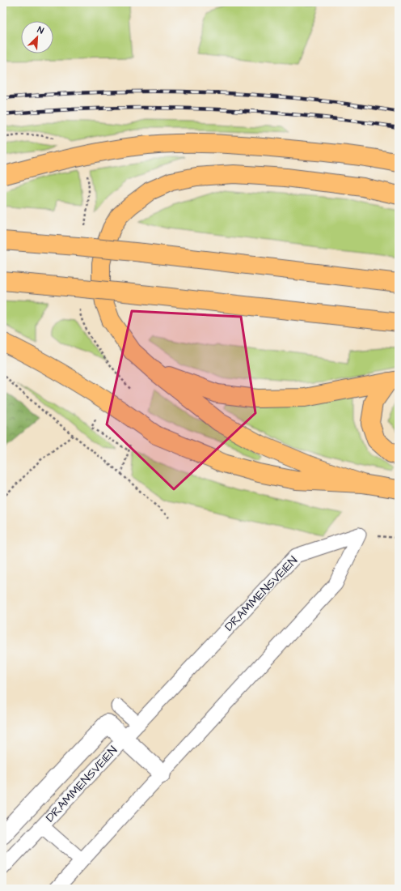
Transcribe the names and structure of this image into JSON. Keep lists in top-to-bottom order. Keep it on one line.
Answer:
{"streets":{"lane":["DRAMMENSVEIEN"]},"north":"top right"}
